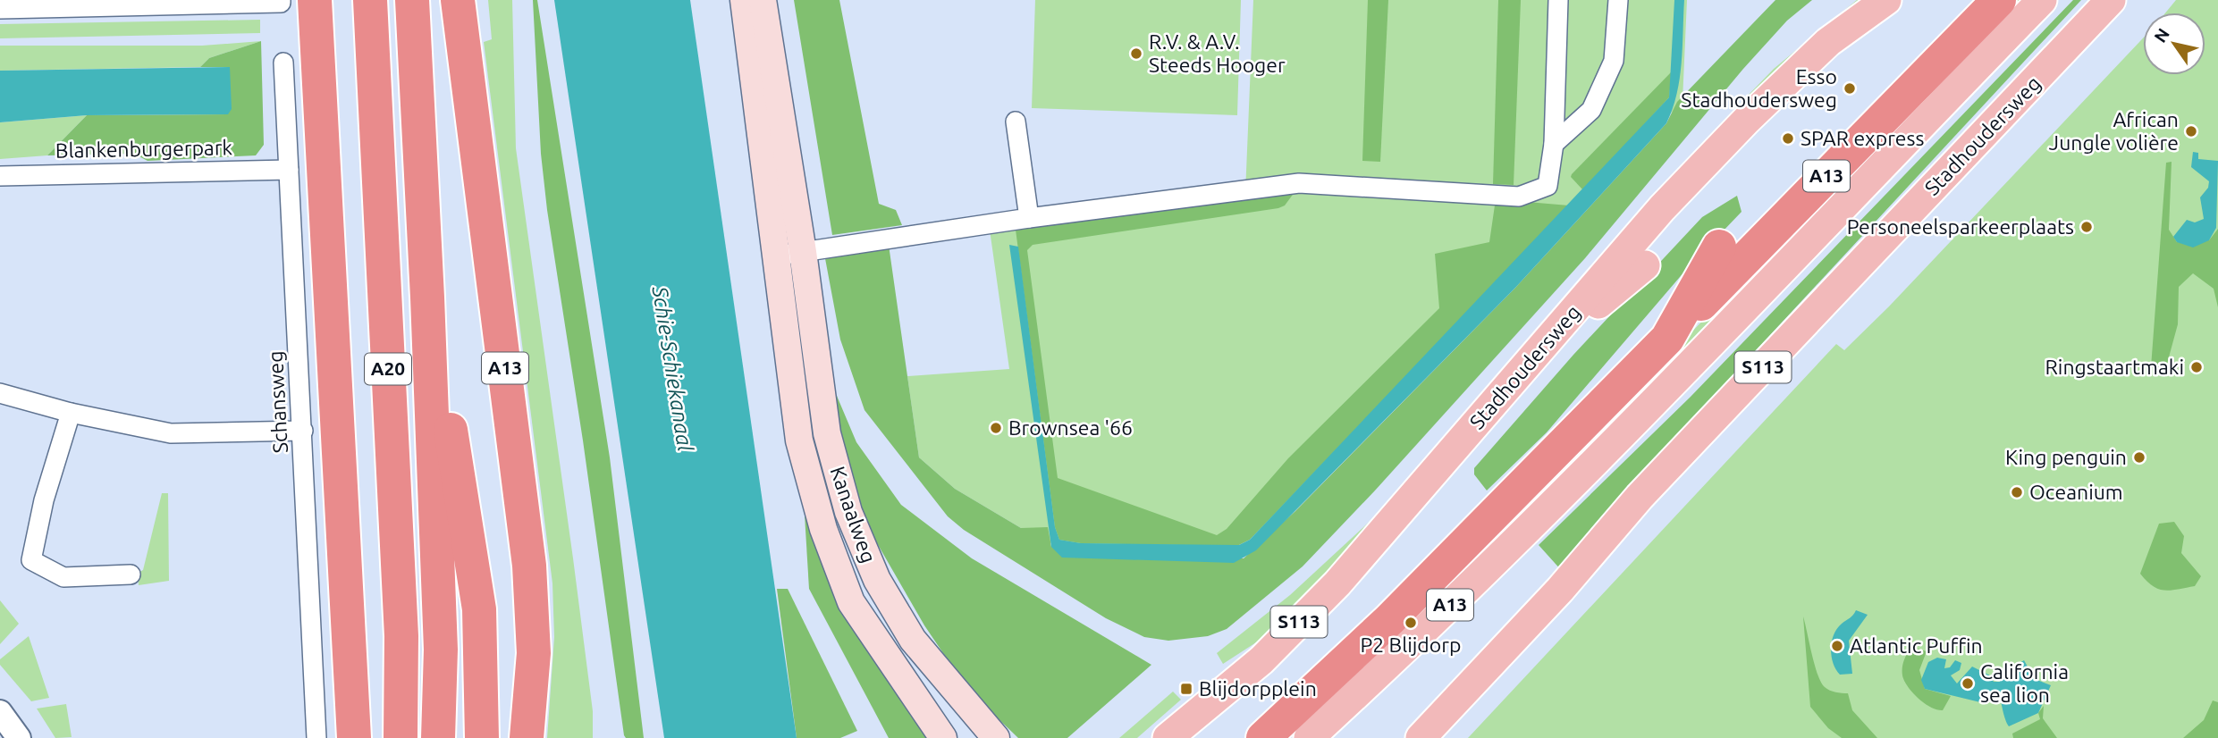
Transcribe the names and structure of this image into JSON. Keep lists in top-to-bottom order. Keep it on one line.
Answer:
{"streets":{"highway":["A13","A20"],"main road":["Stadhoudersweg","S113","Kanaalweg"],"street":["Blankenburgerpark","Schansweg"]},"crossings":[["Blankenburgerpark","Schansweg"]],"water":["Schie-Schiekanaal"],"places":{"other":["R.V. & A.V. Steeds Hooger","Esso Stadhoudersweg","African Jungle volière","SPAR express","Personeelsparkeerplaats","Ringstaartmaki","Brownsea '66","King penguin","Oceanium","P2 Blijdorp","Atlantic Puffin","California sea lion"],"transit":["Blijdorpplein"]},"north":"top left"}
